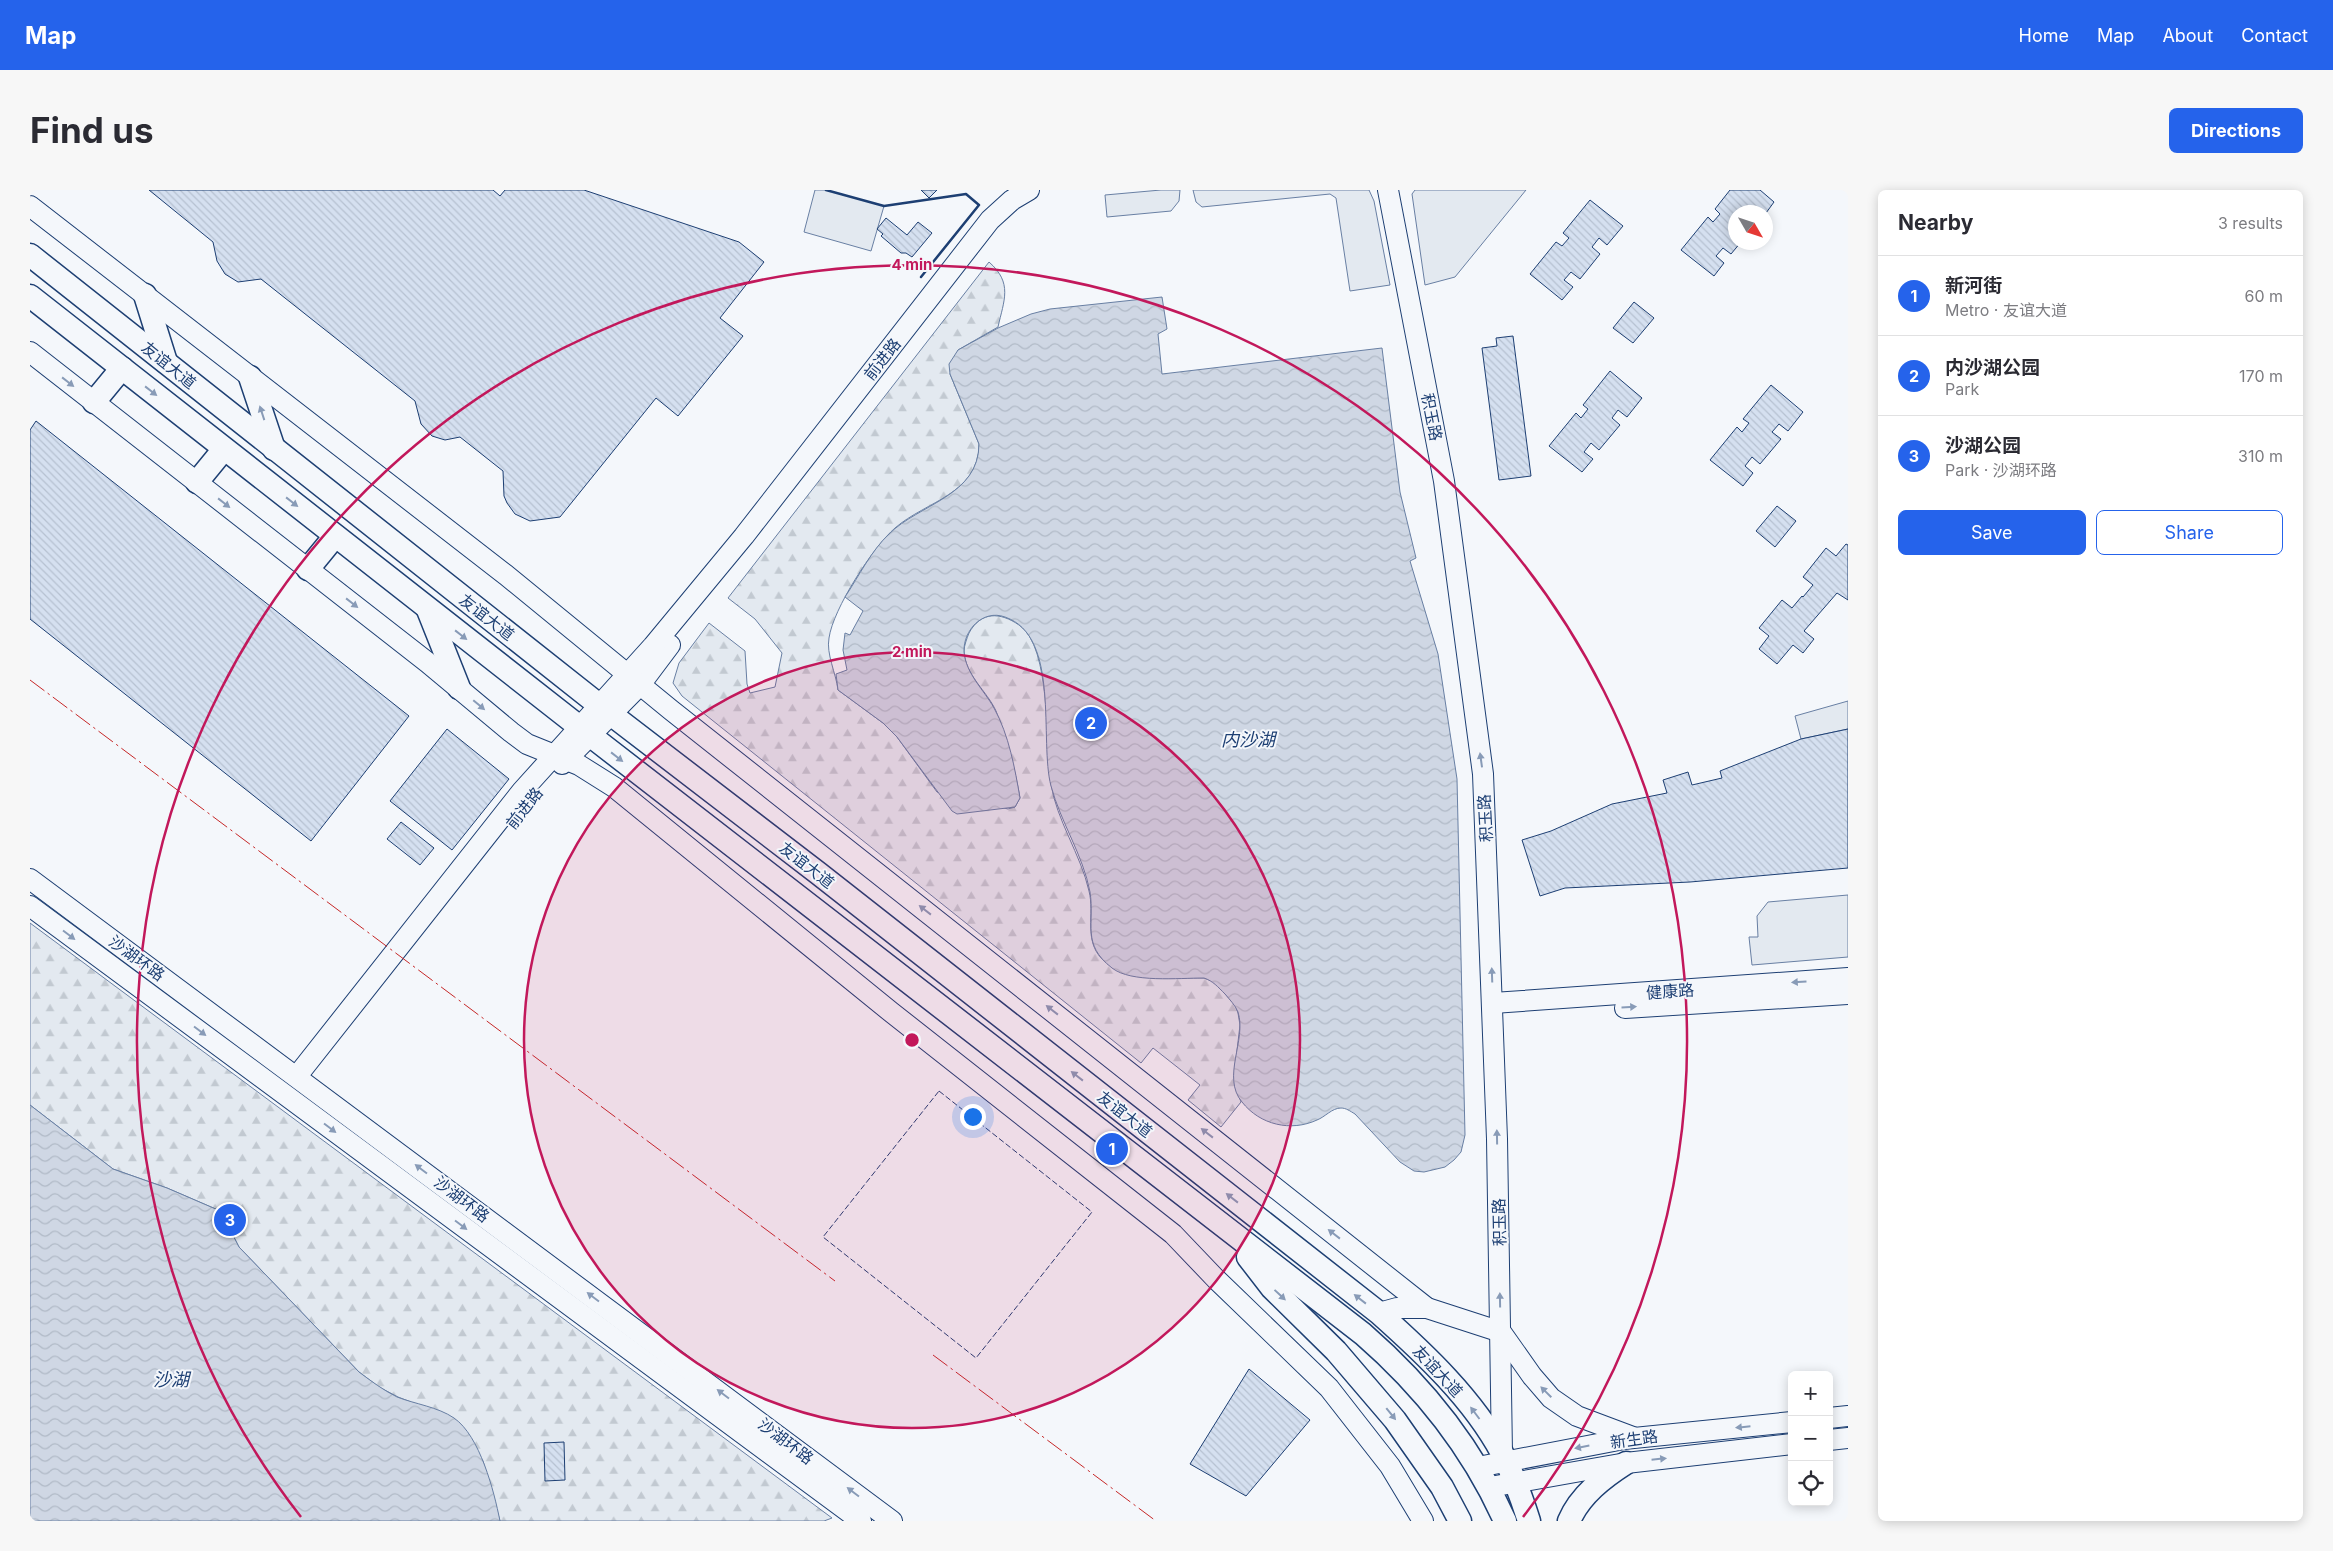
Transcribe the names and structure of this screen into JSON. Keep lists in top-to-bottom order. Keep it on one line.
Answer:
{"streets":{"main road":["前进路","友谊大道","积玉路","沙湖环路","健康路","新生路"]},"crossings":[["前进路","友谊大道"],["前进路","沙湖环路"],["友谊大道","积玉路"],["友谊大道","新生路"],["积玉路","健康路"],["积玉路","新生路"]],"one_way":["积玉路"],"water":["内沙湖","沙湖"],"north":"bottom right","page":{"header":"Map","nav":["Home","Map","About","Contact"],"buttons":["Directions",["Save","Share"]],"title":"Find us","heading":["Nearby","3 results"],"list":[{"mark":"1","name":"新河街","note":"Metro · 友谊大道","value":"60 m"},{"mark":"2","name":"内沙湖公园","note":"Park","value":"170 m"},{"mark":"3","name":"沙湖公园","note":"Park · 沙湖环路","value":"310 m"}],"pins":["2","1","3"],"map_buttons":["+","−"]},"rings":["4 min","2 min"]}
